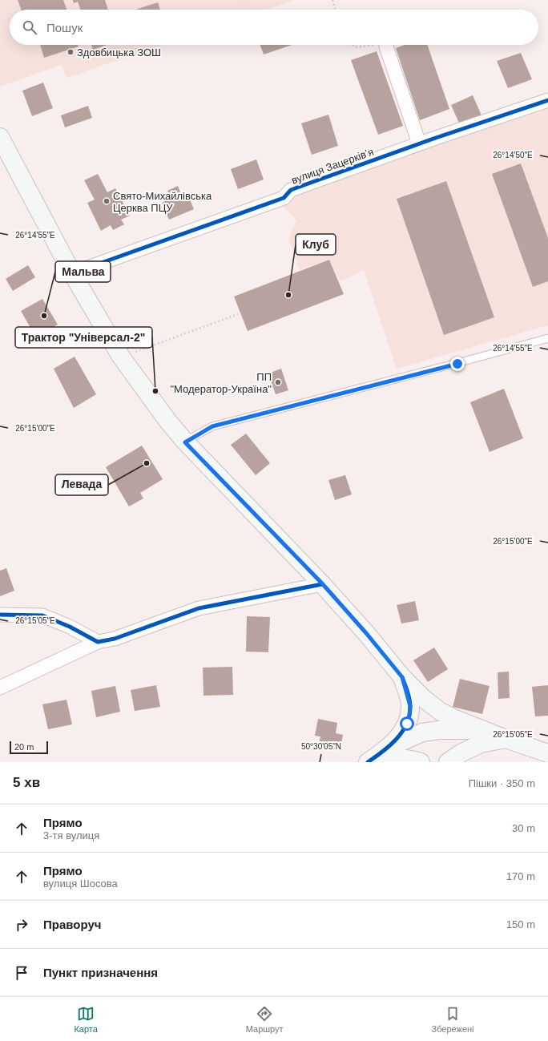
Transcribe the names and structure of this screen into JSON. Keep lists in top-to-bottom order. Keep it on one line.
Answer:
{"streets":{"street":["вулиця Зацерківʼя"]},"places":["Здовбицька ЗОШ","Свято-Михайлівська Церква ПЦУ","Клуб","Мальва","ПП \"Модератор-Україна\"","Трактор \"Універсал-2\"","Левада"],"scale_bar":"20 m","page":{"search":"Пошук","scale":"20 m","heading":["5 хв","Пішки · 350 m"],"list":[["Прямо","3-тя вулиця","30 m"],["Прямо","вулиця Шосова","170 m"],["Праворуч","150 m"],"Пункт призначення"],"nav":["Карта","Маршрут","Збережені"]},"coordinates":["26°14'50\"E","26°14'55\"E","26°15'00\"E","26°15'05\"E","50°30'05\"N"]}
